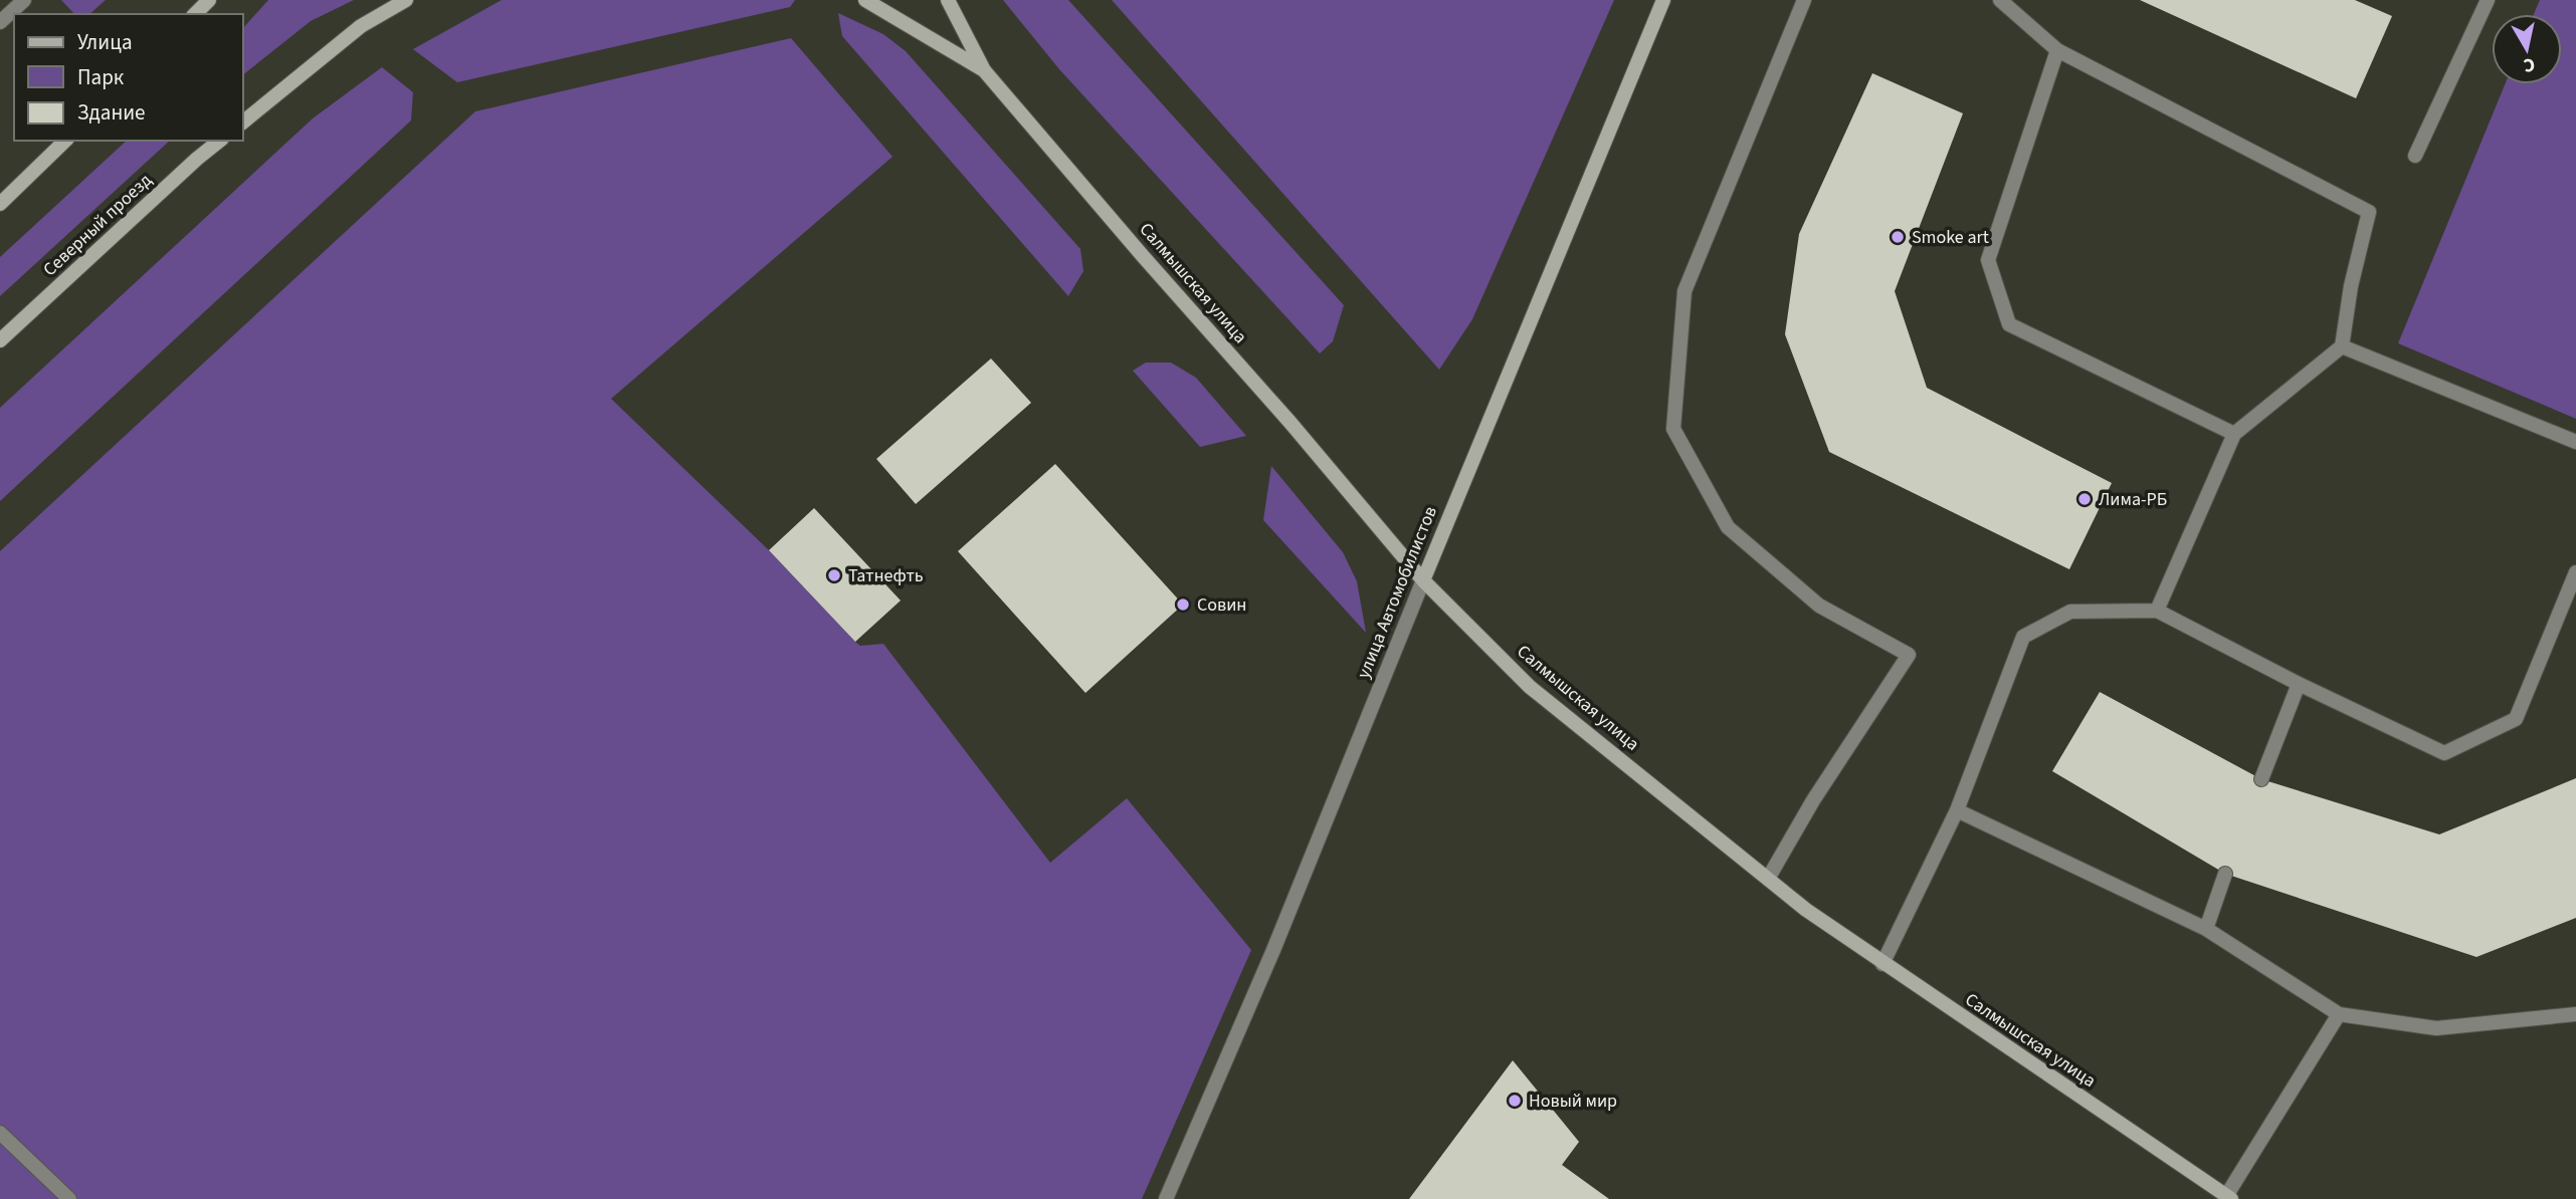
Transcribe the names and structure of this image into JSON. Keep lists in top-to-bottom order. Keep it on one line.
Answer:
{"streets":{"main road":["Северный проезд","Салмышская улица","улица Автомобилистов"]},"crossings":[["Салмышская улица","улица Автомобилистов"]],"places":["Smoke art","Лима-РБ","Татнефть","Совин","Новый мир"],"legend":["Улица","Парк","Здание"],"north":"bottom"}
